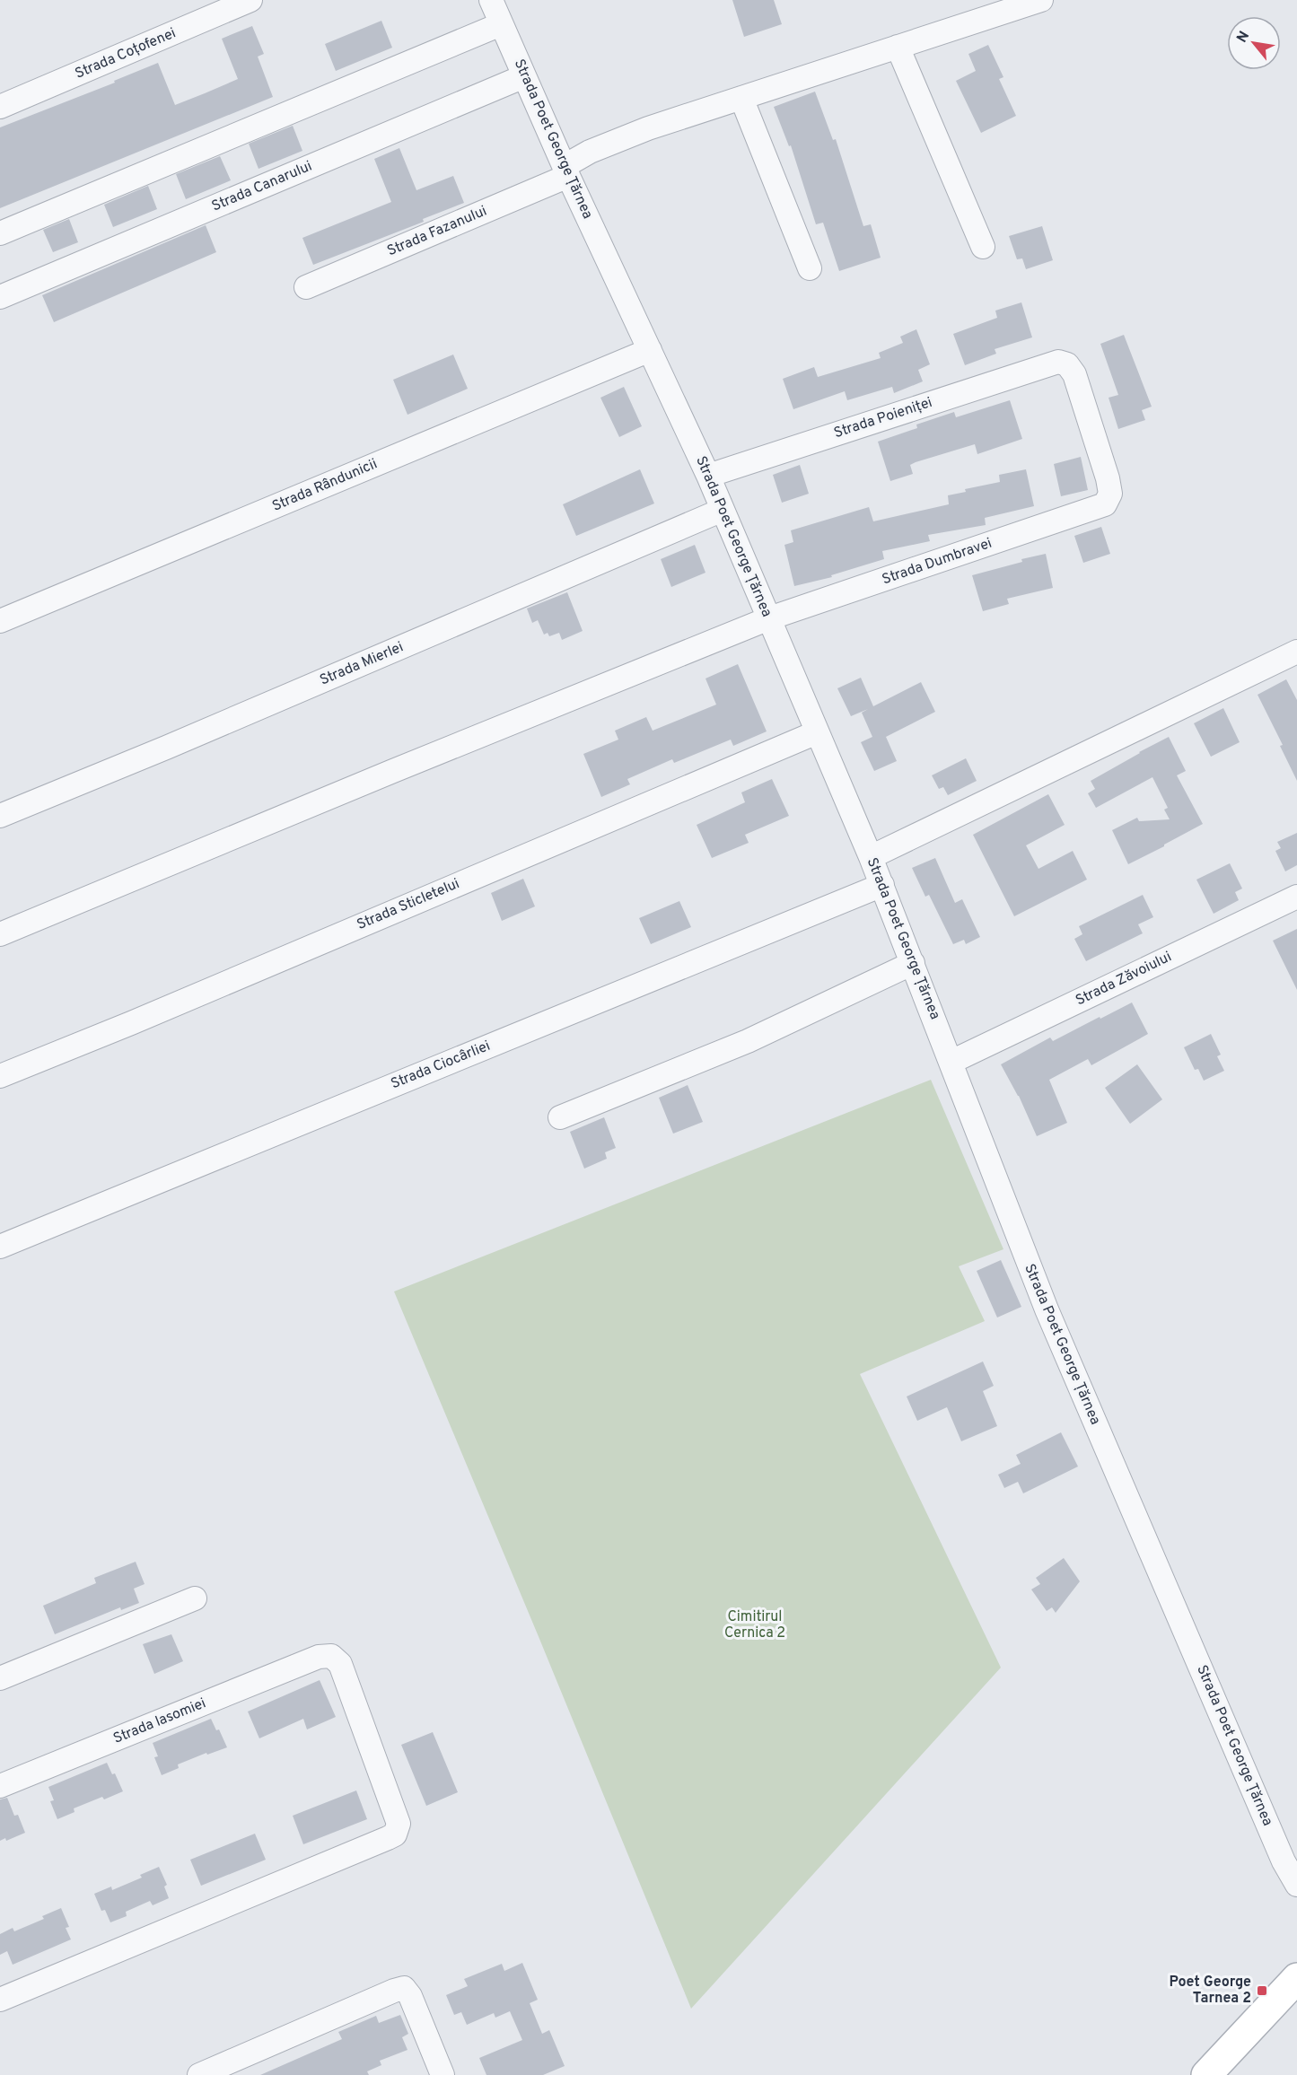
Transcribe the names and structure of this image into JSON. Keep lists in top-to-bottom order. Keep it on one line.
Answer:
{"streets":{"street":["Strada Coțofenei","Strada Poet George Țărnea","Strada Canarului","Strada Fazanului","Strada Poieniței","Strada Rândunicii","Strada Dumbravei","Strada Mierlei","Strada Sticletelui","Strada Zăvoiului","Strada Ciocârliei","Strada Iasomiei"]},"crossings":[["Strada Poet George Țărnea","Strada Canarului"],["Strada Poet George Țărnea","Strada Fazanului"],["Strada Poet George Țărnea","Strada Poieniței"],["Strada Poet George Țărnea","Strada Rândunicii"],["Strada Poet George Țărnea","Strada Dumbravei"],["Strada Poet George Țărnea","Strada Mierlei"],["Strada Poet George Țărnea","Strada Sticletelui"],["Strada Poet George Țărnea","Strada Zăvoiului"],["Strada Poet George Țărnea","Strada Ciocârliei"],["Strada Poieniței","Strada Dumbravei"]],"parks":["Cimitirul Cernica 2"],"places":{"transit":["Poet George Tarnea 2"]},"north":"top left"}
